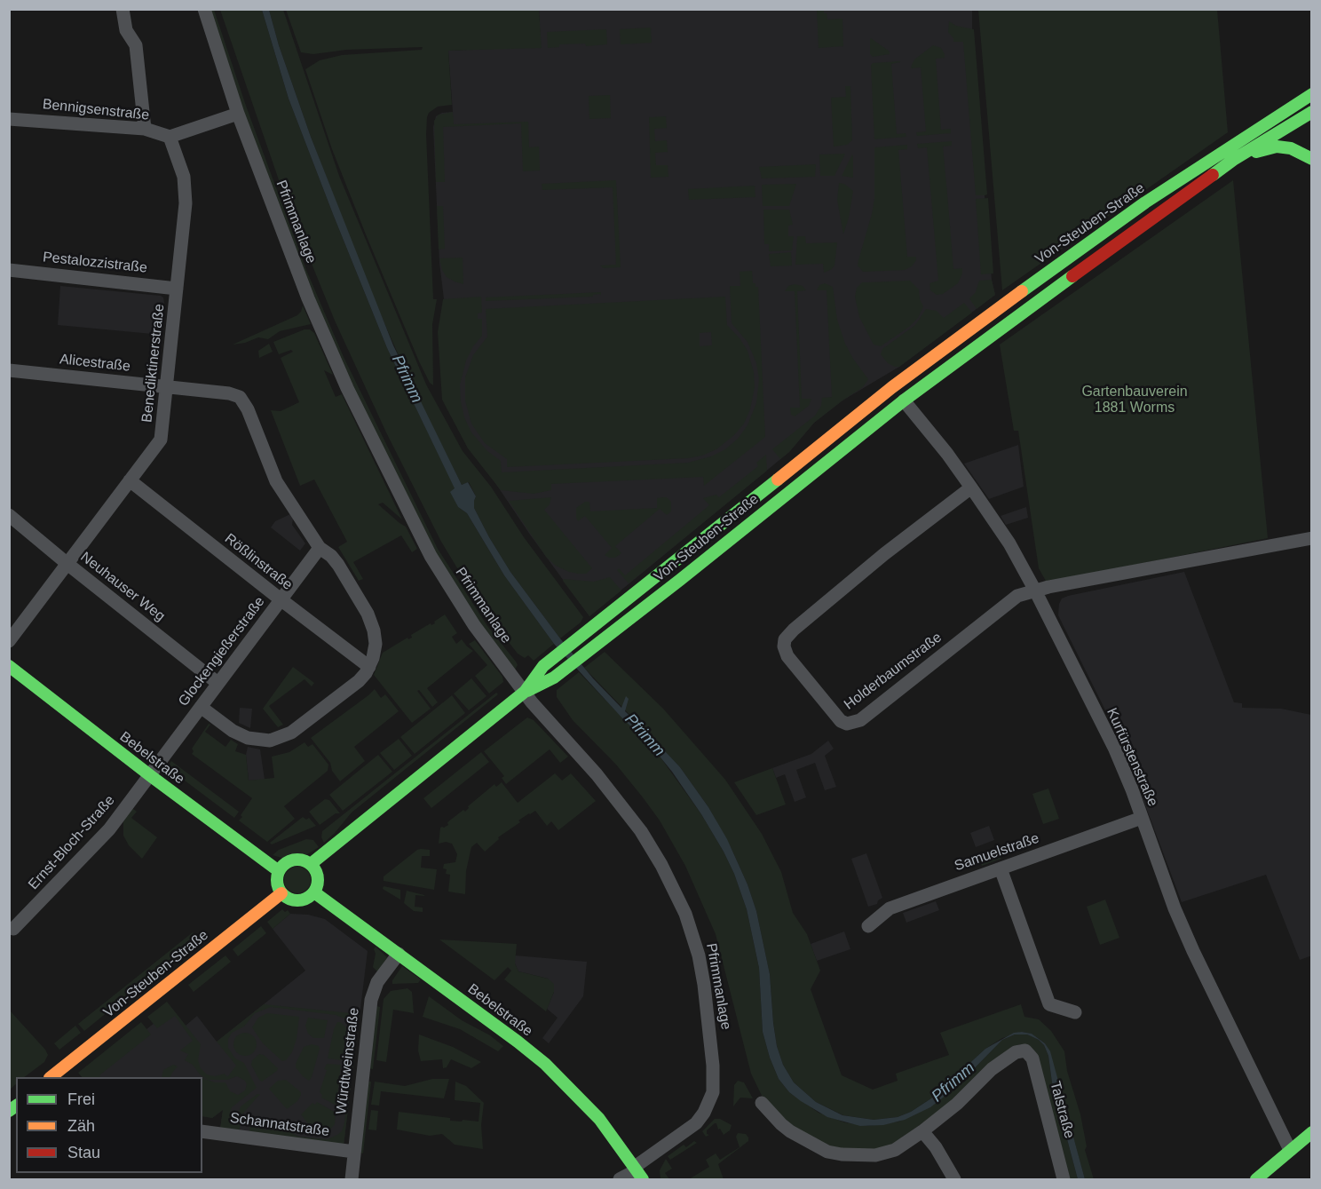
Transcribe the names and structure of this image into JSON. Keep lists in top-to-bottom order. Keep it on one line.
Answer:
{"streets":{"street":["Bennigsenstraße","Pfrimmanlage","Von-Steuben-Straße","Pestalozzistraße","Alicestraße","Benediktinerstraße","Rößlinstraße","Neuhauser Weg","Glockengießerstraße","Holderbaumstraße","Kurfürstenstraße","Bebelstraße","Ernst-Bloch-Straße","Samuelstraße","Würdtweinstraße","Talstraße","Schannatstraße"]},"crossings":[["Bennigsenstraße","Benediktinerstraße"],["Pfrimmanlage","Von-Steuben-Straße"],["Pfrimmanlage","Bebelstraße"],["Von-Steuben-Straße","Kurfürstenstraße"],["Von-Steuben-Straße","Bebelstraße"],["Pestalozzistraße","Benediktinerstraße"],["Alicestraße","Benediktinerstraße"],["Alicestraße","Glockengießerstraße"],["Benediktinerstraße","Rößlinstraße"],["Benediktinerstraße","Neuhauser Weg"],["Rößlinstraße","Glockengießerstraße"],["Neuhauser Weg","Glockengießerstraße"],["Glockengießerstraße","Bebelstraße"],["Glockengießerstraße","Ernst-Bloch-Straße"],["Holderbaumstraße","Kurfürstenstraße"],["Kurfürstenstraße","Samuelstraße"],["Bebelstraße","Ernst-Bloch-Straße"],["Bebelstraße","Würdtweinstraße"],["Würdtweinstraße","Schannatstraße"]],"water":["Pfrimm"],"parks":["Gartenbauverein 1881 Worms"],"legend":["Frei","Zäh","Stau"]}
